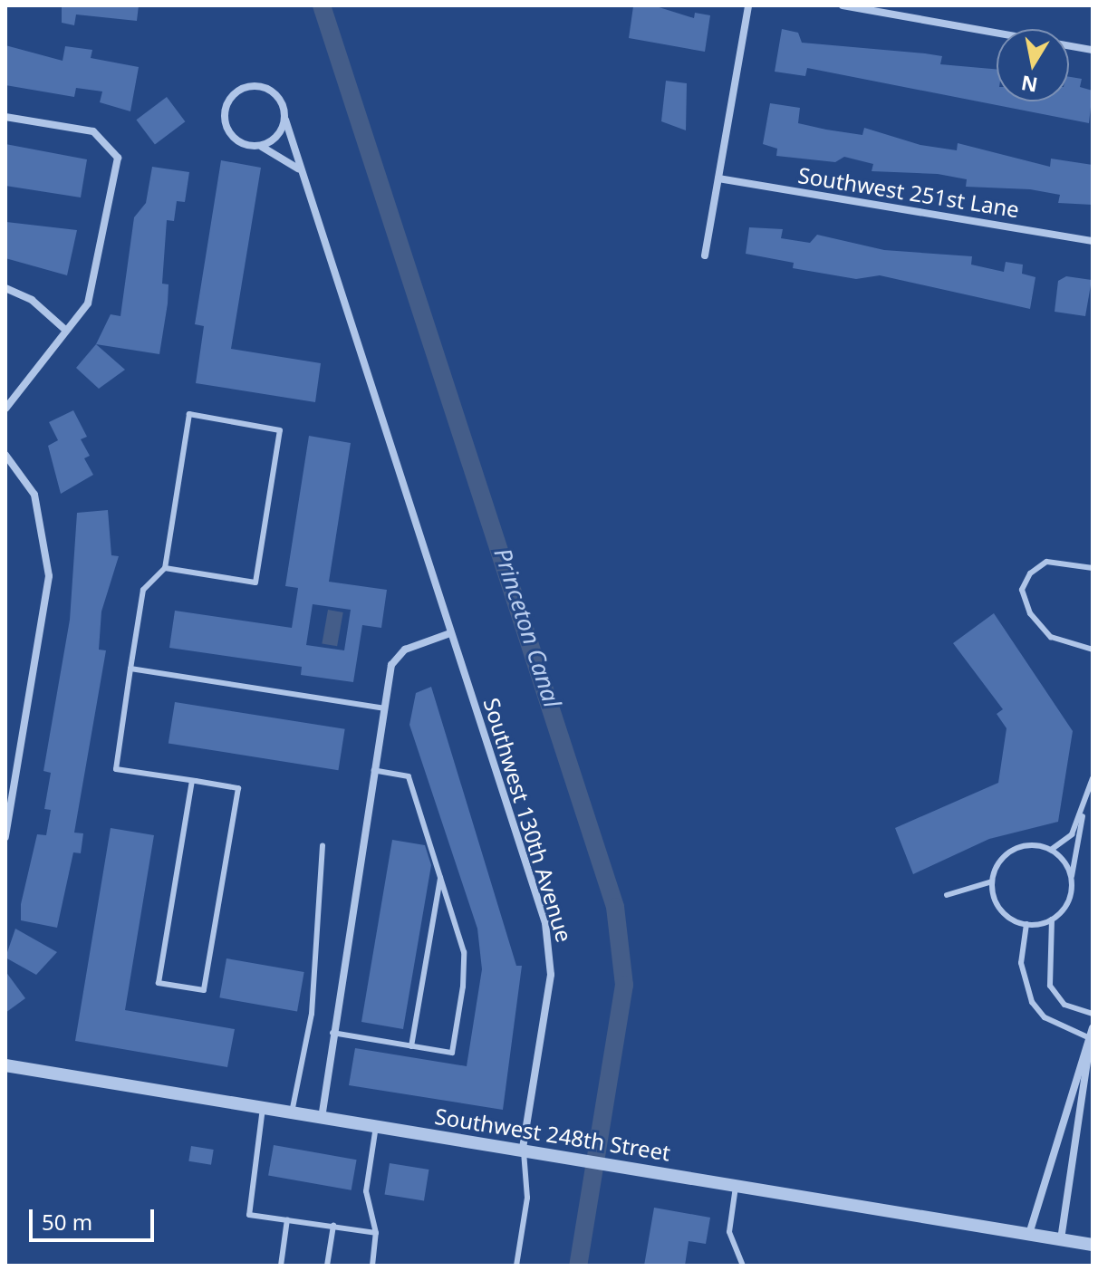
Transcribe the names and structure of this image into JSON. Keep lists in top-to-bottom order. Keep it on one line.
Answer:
{"streets":{"street":["Southwest 251st Lane","Southwest 130th Avenue","Southwest 248th Street"]},"crossings":[["Southwest 130th Avenue","Southwest 248th Street"]],"water":["Princeton Canal"],"scale_bar":"50 m","north":"bottom"}
